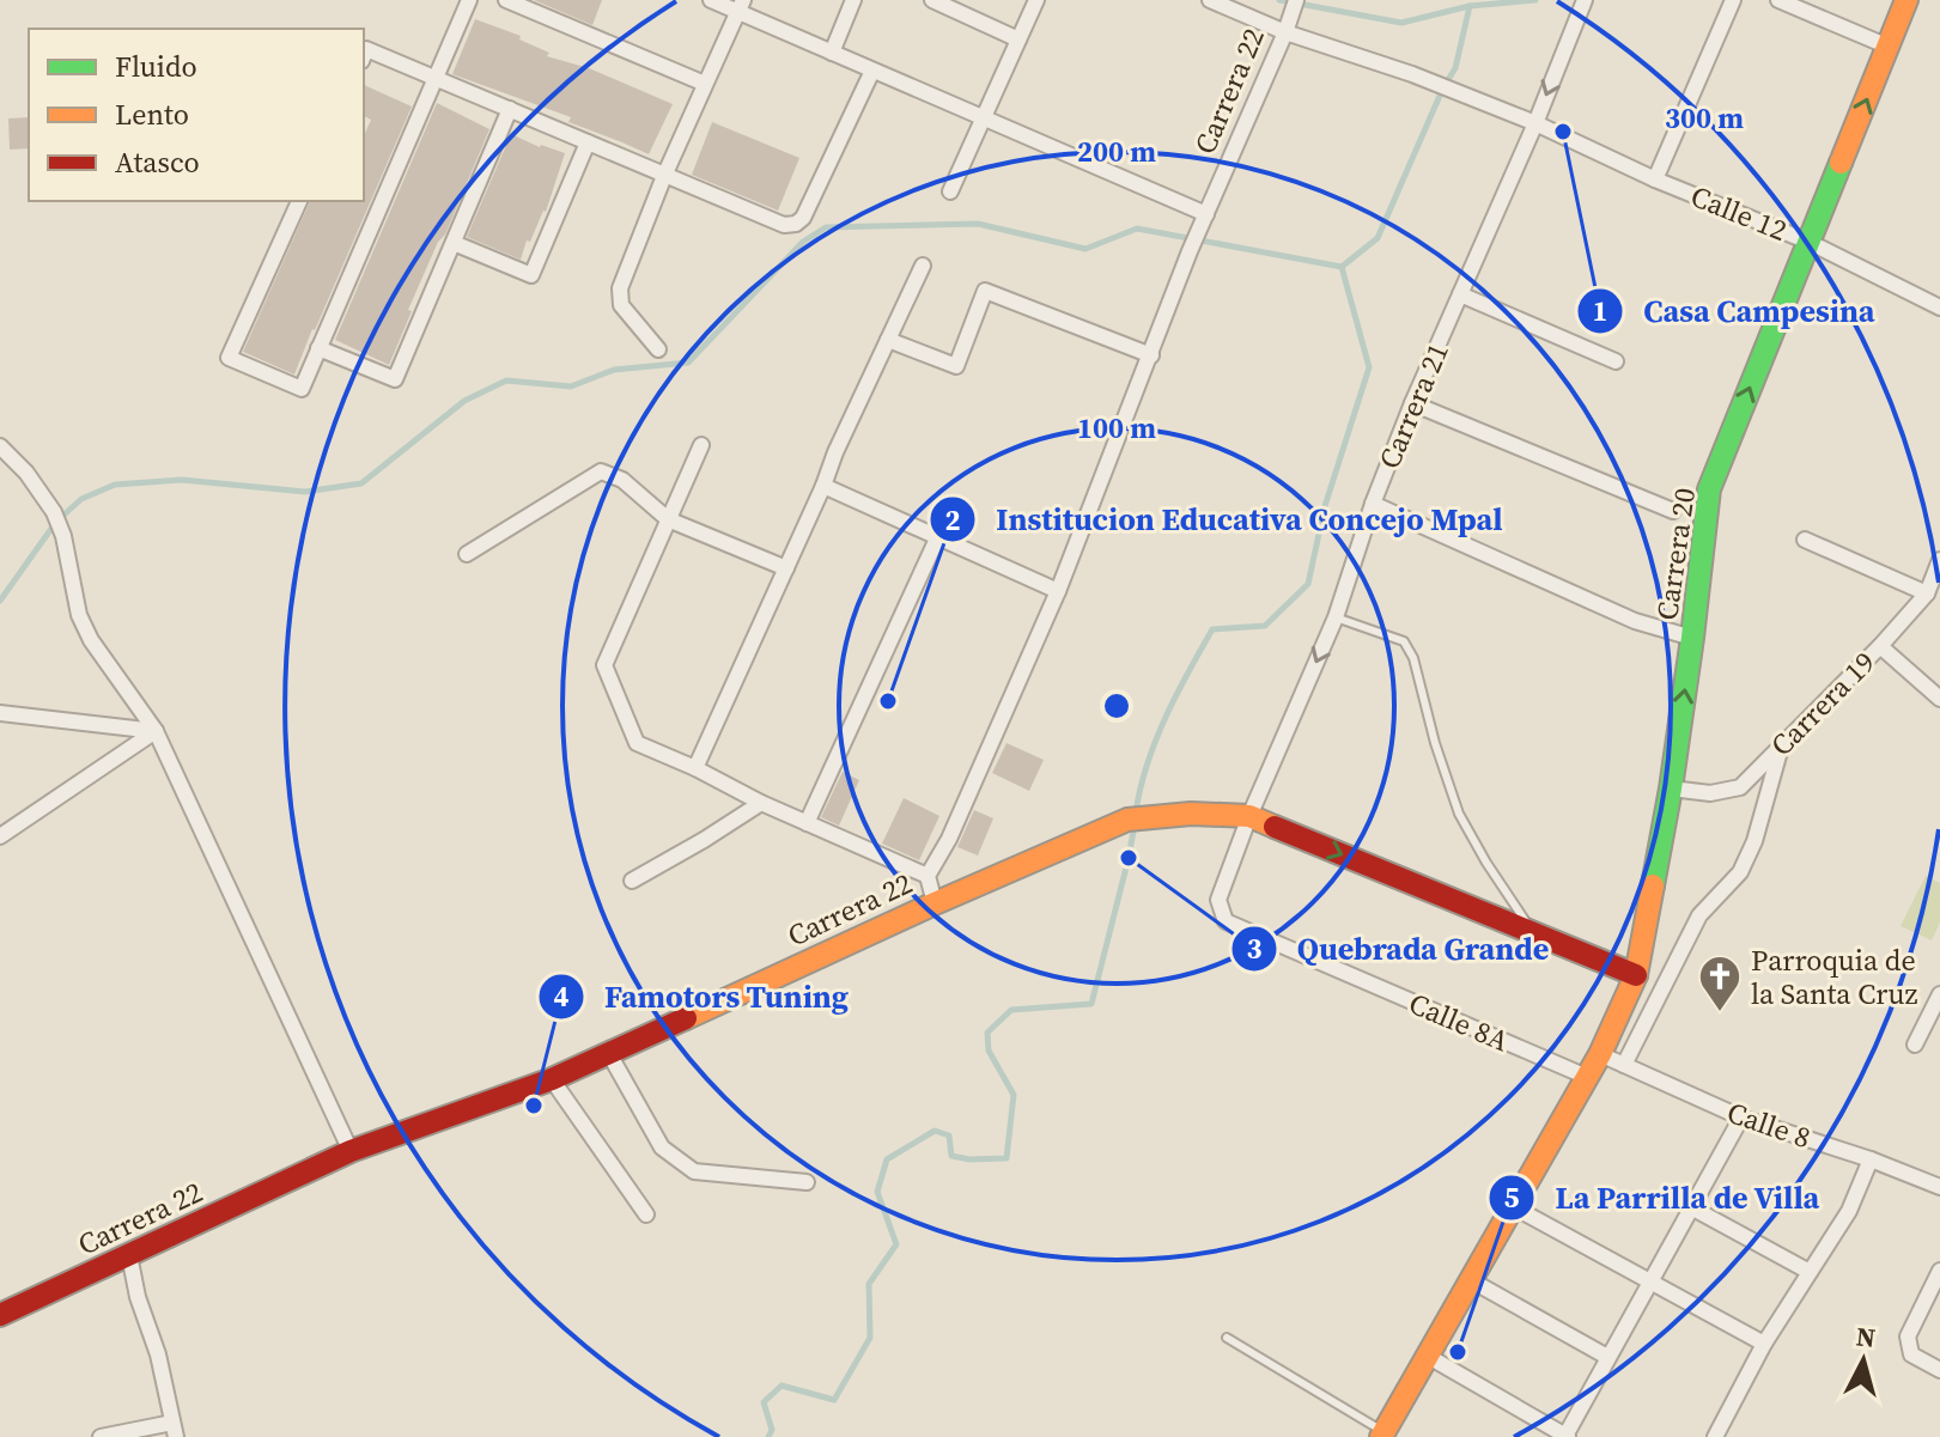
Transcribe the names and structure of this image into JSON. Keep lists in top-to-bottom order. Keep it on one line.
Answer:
{"streets":{"main road":["Carrera 22","Carrera 20"],"street":["Calle 12","Carrera 21","Carrera 19","Calle 8A","Calle 8"]},"crossings":[["Carrera 22","Calle 12"],["Calle 12","Carrera 21"],["Calle 12","Carrera 20"],["Carrera 21","Calle 8A"],["Carrera 20","Carrera 19"],["Carrera 20","Calle 8A"],["Carrera 20","Calle 8"]],"one_way":["Carrera 21","Carrera 20"],"places":{"other":["Casa Campesina","Institucion Educativa Concejo Mpal","Quebrada Grande","Famotors Tuning","La Parrilla de Villa"],"church":["Parroquia de la Santa Cruz"]},"legend":["Fluido","Lento","Atasco"],"north":"top","rings":["300 m","200 m","100 m"]}
